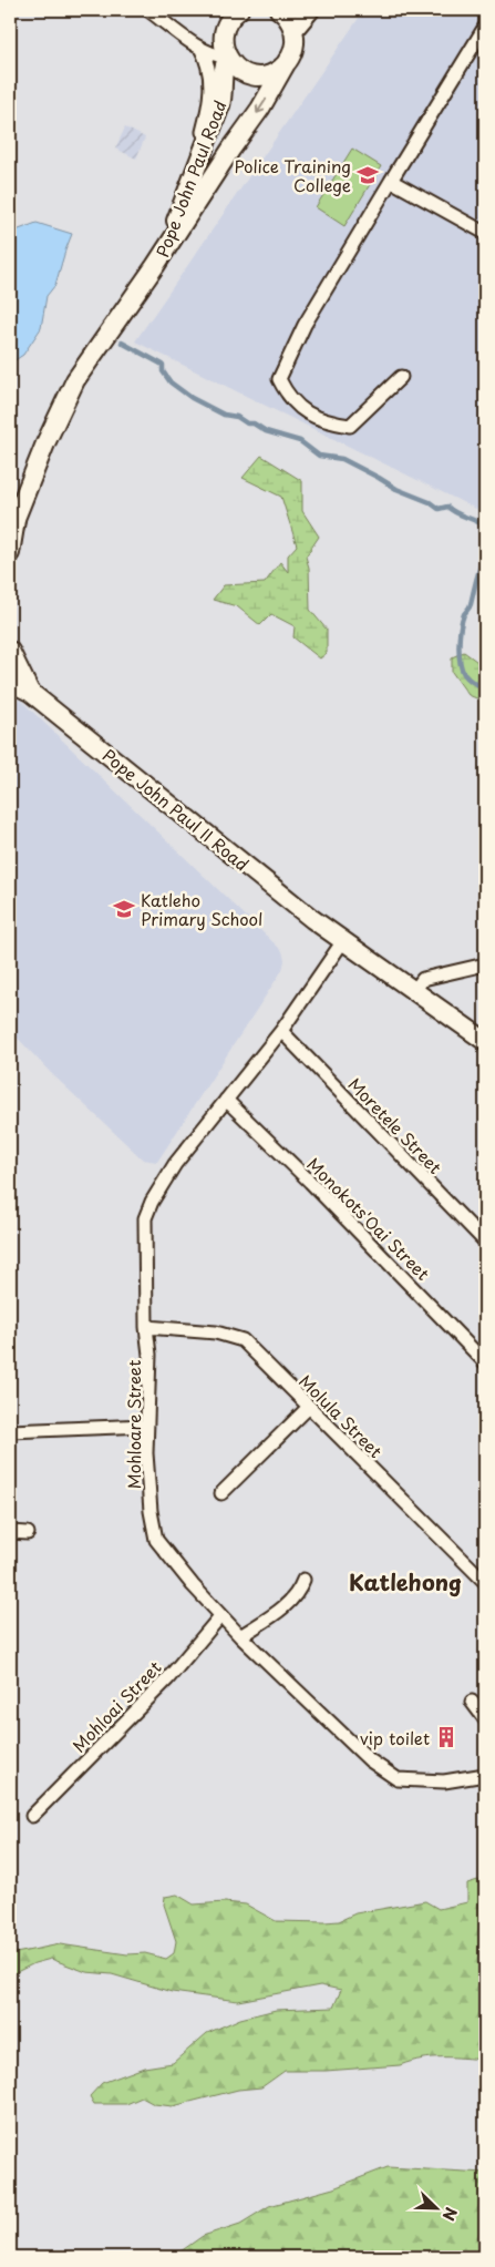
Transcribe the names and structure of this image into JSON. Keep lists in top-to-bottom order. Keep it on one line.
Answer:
{"streets":{"main road":["Pope John Paul Road","Pope John Paul II Road"],"street":["Moretele Street","Monokots'Oai Street","Molula Street","Mohloare Street","Mohloai Street"]},"crossings":[["Pope John Paul II Road","Mohloare Street"],["Moretele Street","Mohloare Street"],["Monokots'Oai Street","Mohloare Street"],["Molula Street","Mohloare Street"],["Mohloare Street","Mohloai Street"]],"districts":["Katlehong"],"places":{"school or university":["Police Training College","Katleho Primary School"],"building":["vip toilet"]},"north":"bottom right"}
